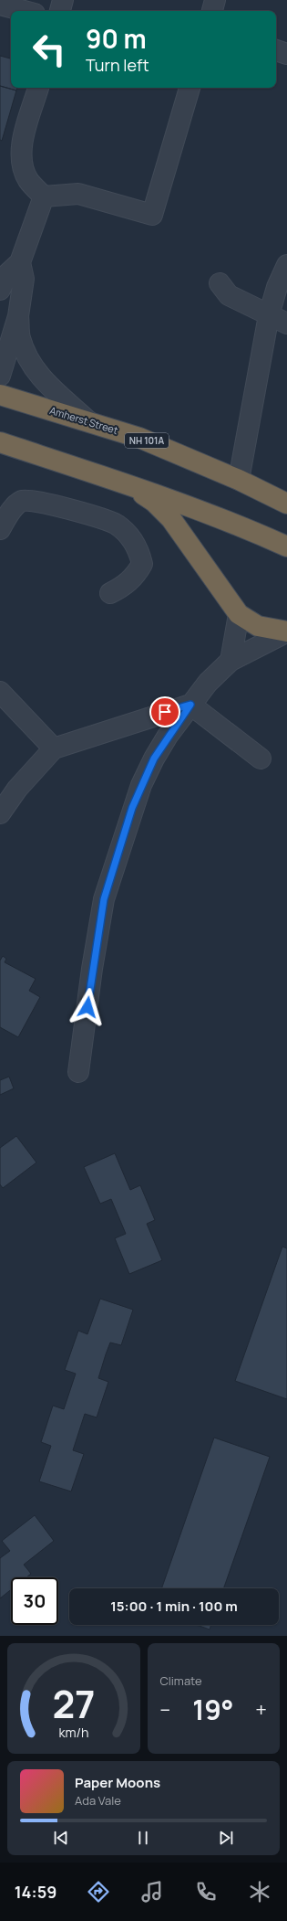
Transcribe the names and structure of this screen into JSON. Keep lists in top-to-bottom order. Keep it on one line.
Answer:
{"streets":{"highway":["Amherst Street","NH 101A"]},"page":{"turn":["90 m","Turn left"],"limit":"30","trip":"15:00 · 1 min · 100 m","tile":"Climate","heat":["−","19°","+"],"song":["Paper Moons","Ada Vale"],"tabs":"14:59","gauge":["27","km/h"]}}
